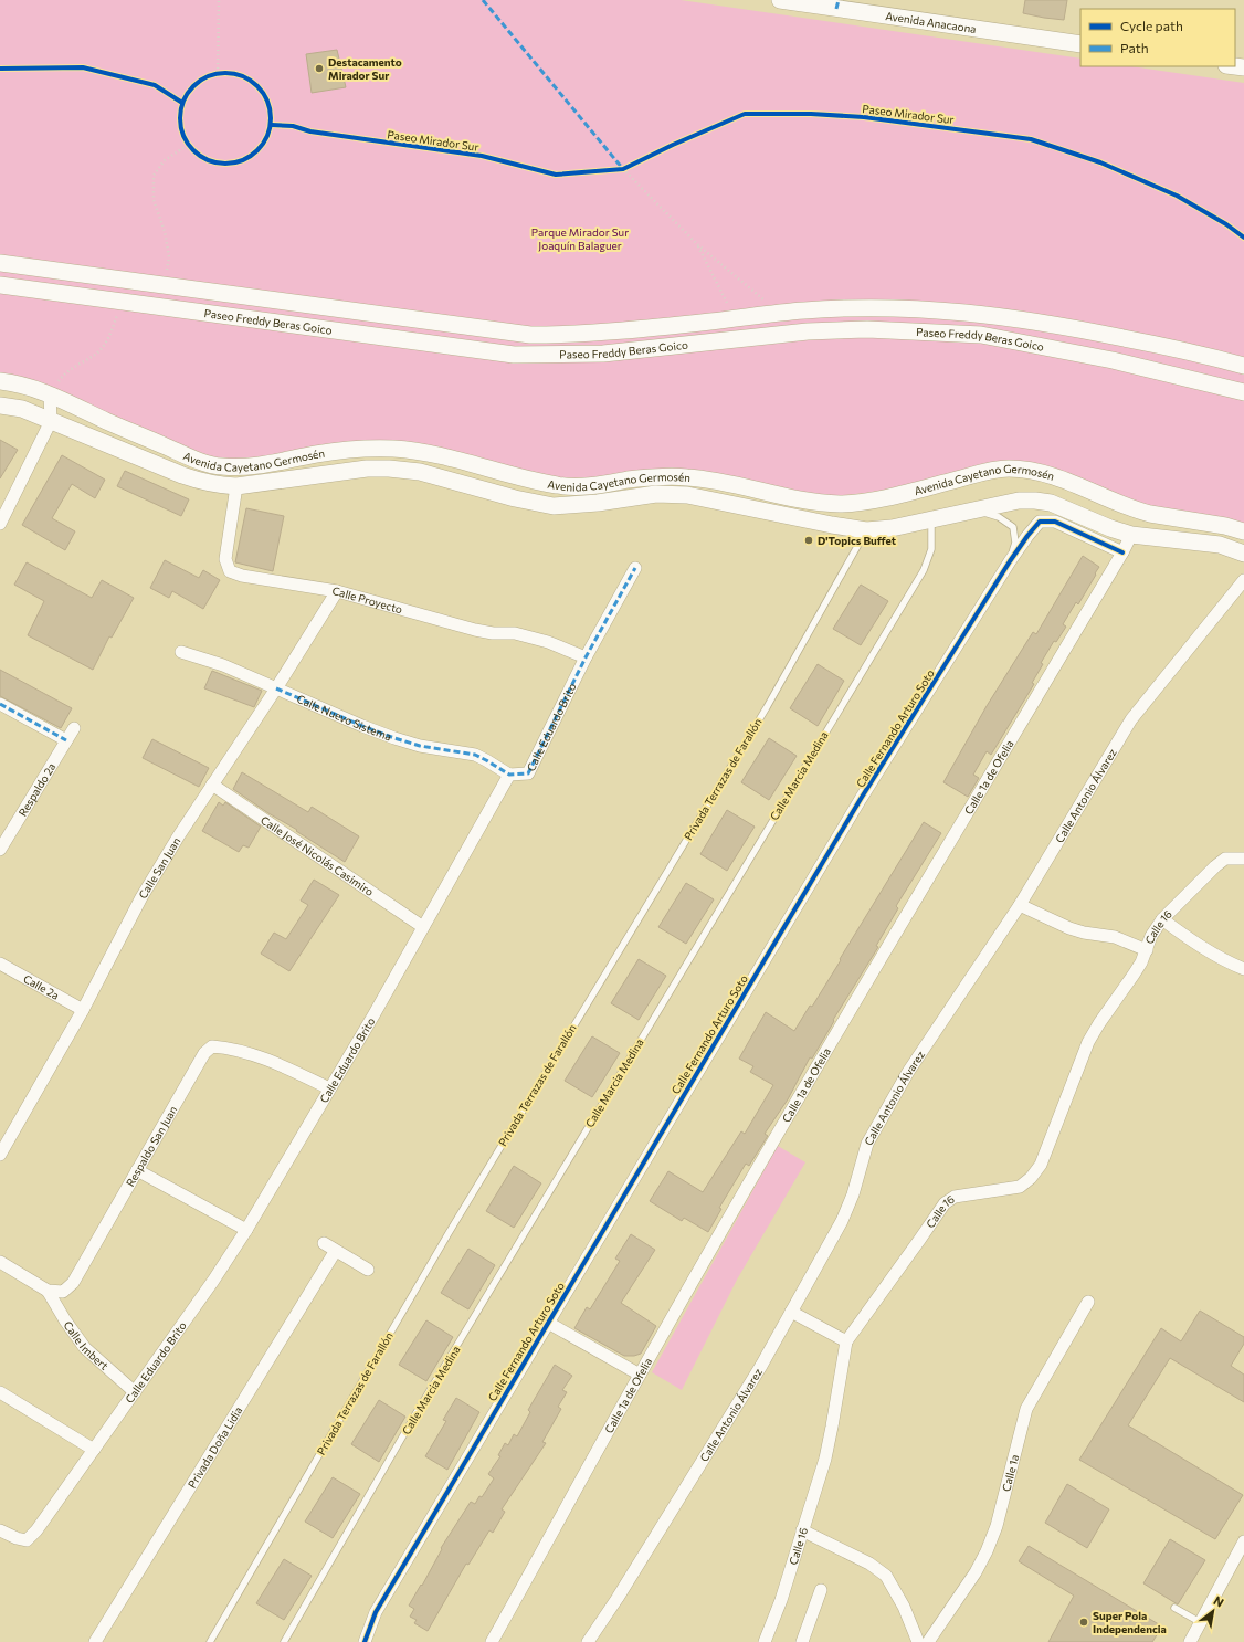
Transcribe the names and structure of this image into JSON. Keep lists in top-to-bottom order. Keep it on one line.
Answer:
{"streets":{"street":["Avenida Anacaona","Paseo Freddy Beras Goico","Avenida Cayetano Germosén","Calle Proyecto","Calle Nuevo Sistema","Calle Eduardo Brito","Calle Fernando Arturo Soto","Calle 1a de Ofelia","Respaldo 2a","Calle Antonio Álvarez","Calle José Nicolás Casimiro","Calle San Juan","Calle 16","Calle 2a","Respaldo San Juan","Calle Imbert","Privada Doña Lidia","Calle 1a"],"lane":["Calle Marcia Medina","Privada Terrazas de Farallón"],"cycle path":["Paseo Mirador Sur"]},"crossings":[["Avenida Cayetano Germosén","Calle Proyecto"],["Avenida Cayetano Germosén","Calle Marcia Medina"],["Avenida Cayetano Germosén","Calle 1a de Ofelia"],["Avenida Cayetano Germosén","Privada Terrazas de Farallón"],["Calle Proyecto","Calle Eduardo Brito"],["Calle Proyecto","Calle San Juan"],["Calle Nuevo Sistema","Calle Eduardo Brito"],["Calle Nuevo Sistema","Calle San Juan"],["Calle Eduardo Brito","Calle José Nicolás Casimiro"],["Calle Eduardo Brito","Respaldo San Juan"],["Calle Eduardo Brito","Calle Imbert"],["Calle Fernando Arturo Soto","Calle 1a de Ofelia"],["Calle José Nicolás Casimiro","Calle San Juan"],["Calle San Juan","Calle 2a"],["Respaldo San Juan","Calle Imbert"]],"parks":["Parque Mirador Sur Joaquín Balaguer"],"places":["Destacamento Mirador Sur","D'Topics Buffet","Super Pola Independencia"],"legend":["Cycle path","Path"],"north":"top right"}
